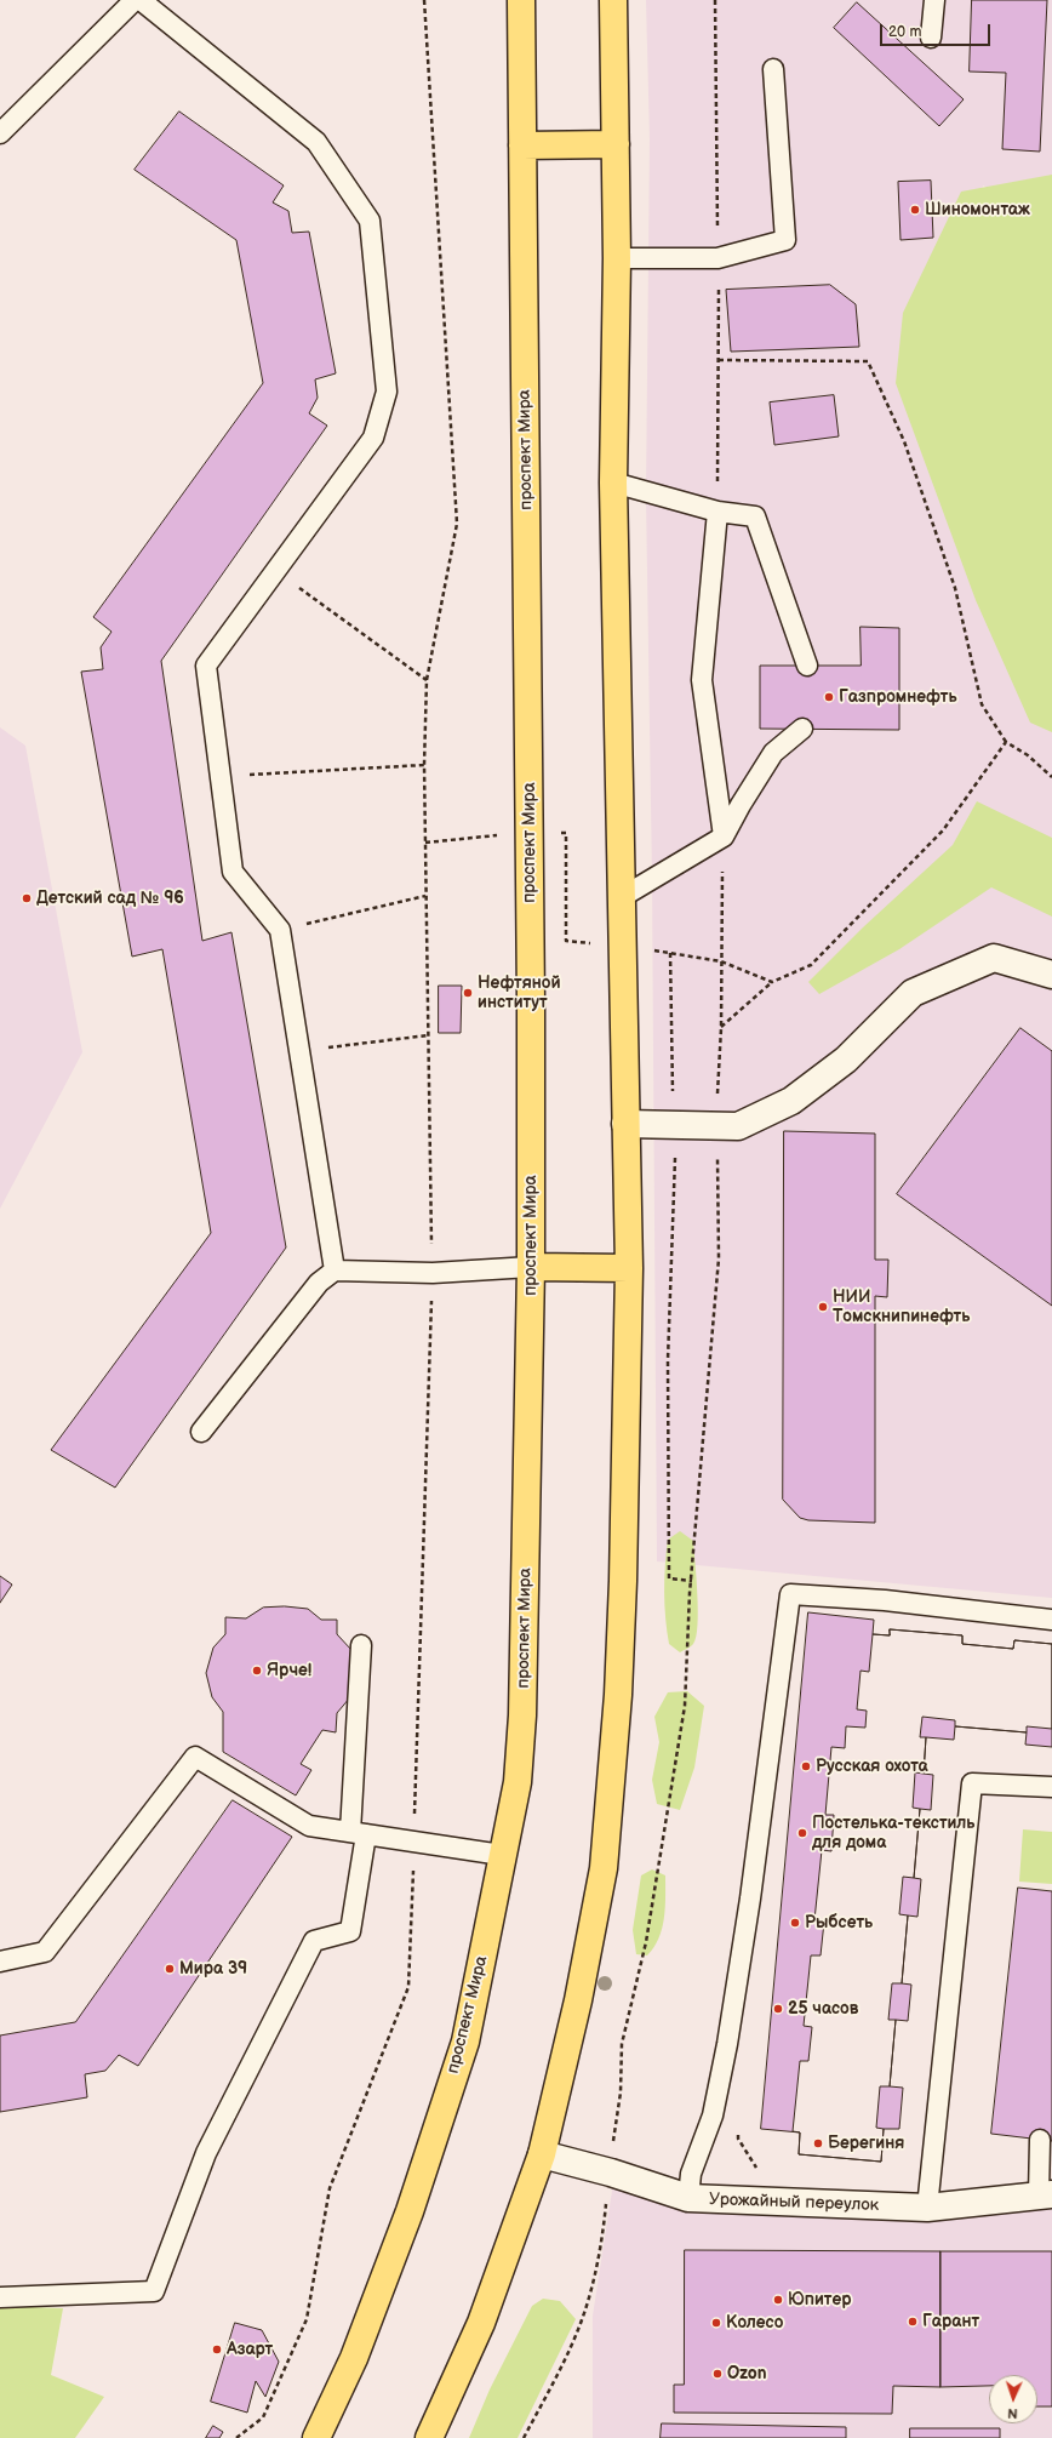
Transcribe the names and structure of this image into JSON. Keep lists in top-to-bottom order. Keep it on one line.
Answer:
{"streets":{"main road":["проспект Мира"],"street":["Урожайный переулок"]},"places":["Шиномонтаж","Газпромнефть","Детский сад № 96","Нефтяной институт","НИИ Томскнипинефть","Ярче!","Русская охота","Постелька-текстиль для дома","Рыбсеть","Мира 39","25 часов","Берегиня","Юпитер","Гарант","Колесо","Азарт","Ozon"],"scale_bar":"20 m","north":"bottom"}
